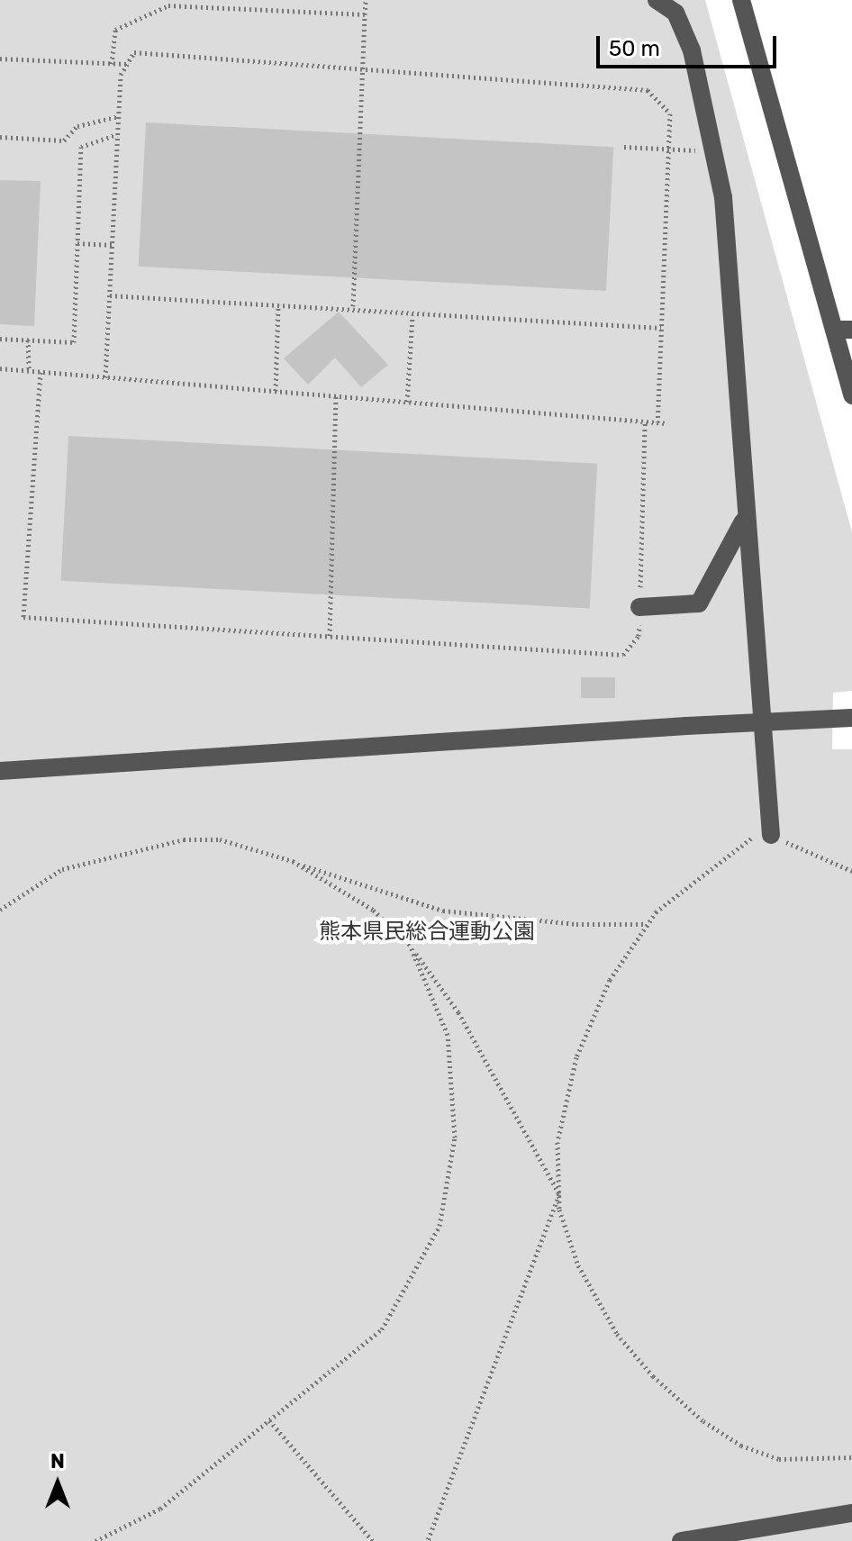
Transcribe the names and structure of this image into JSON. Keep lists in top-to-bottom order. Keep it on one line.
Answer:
{"parks":["熊本県民総合運動公園"],"scale_bar":"50 m","north":"top"}
